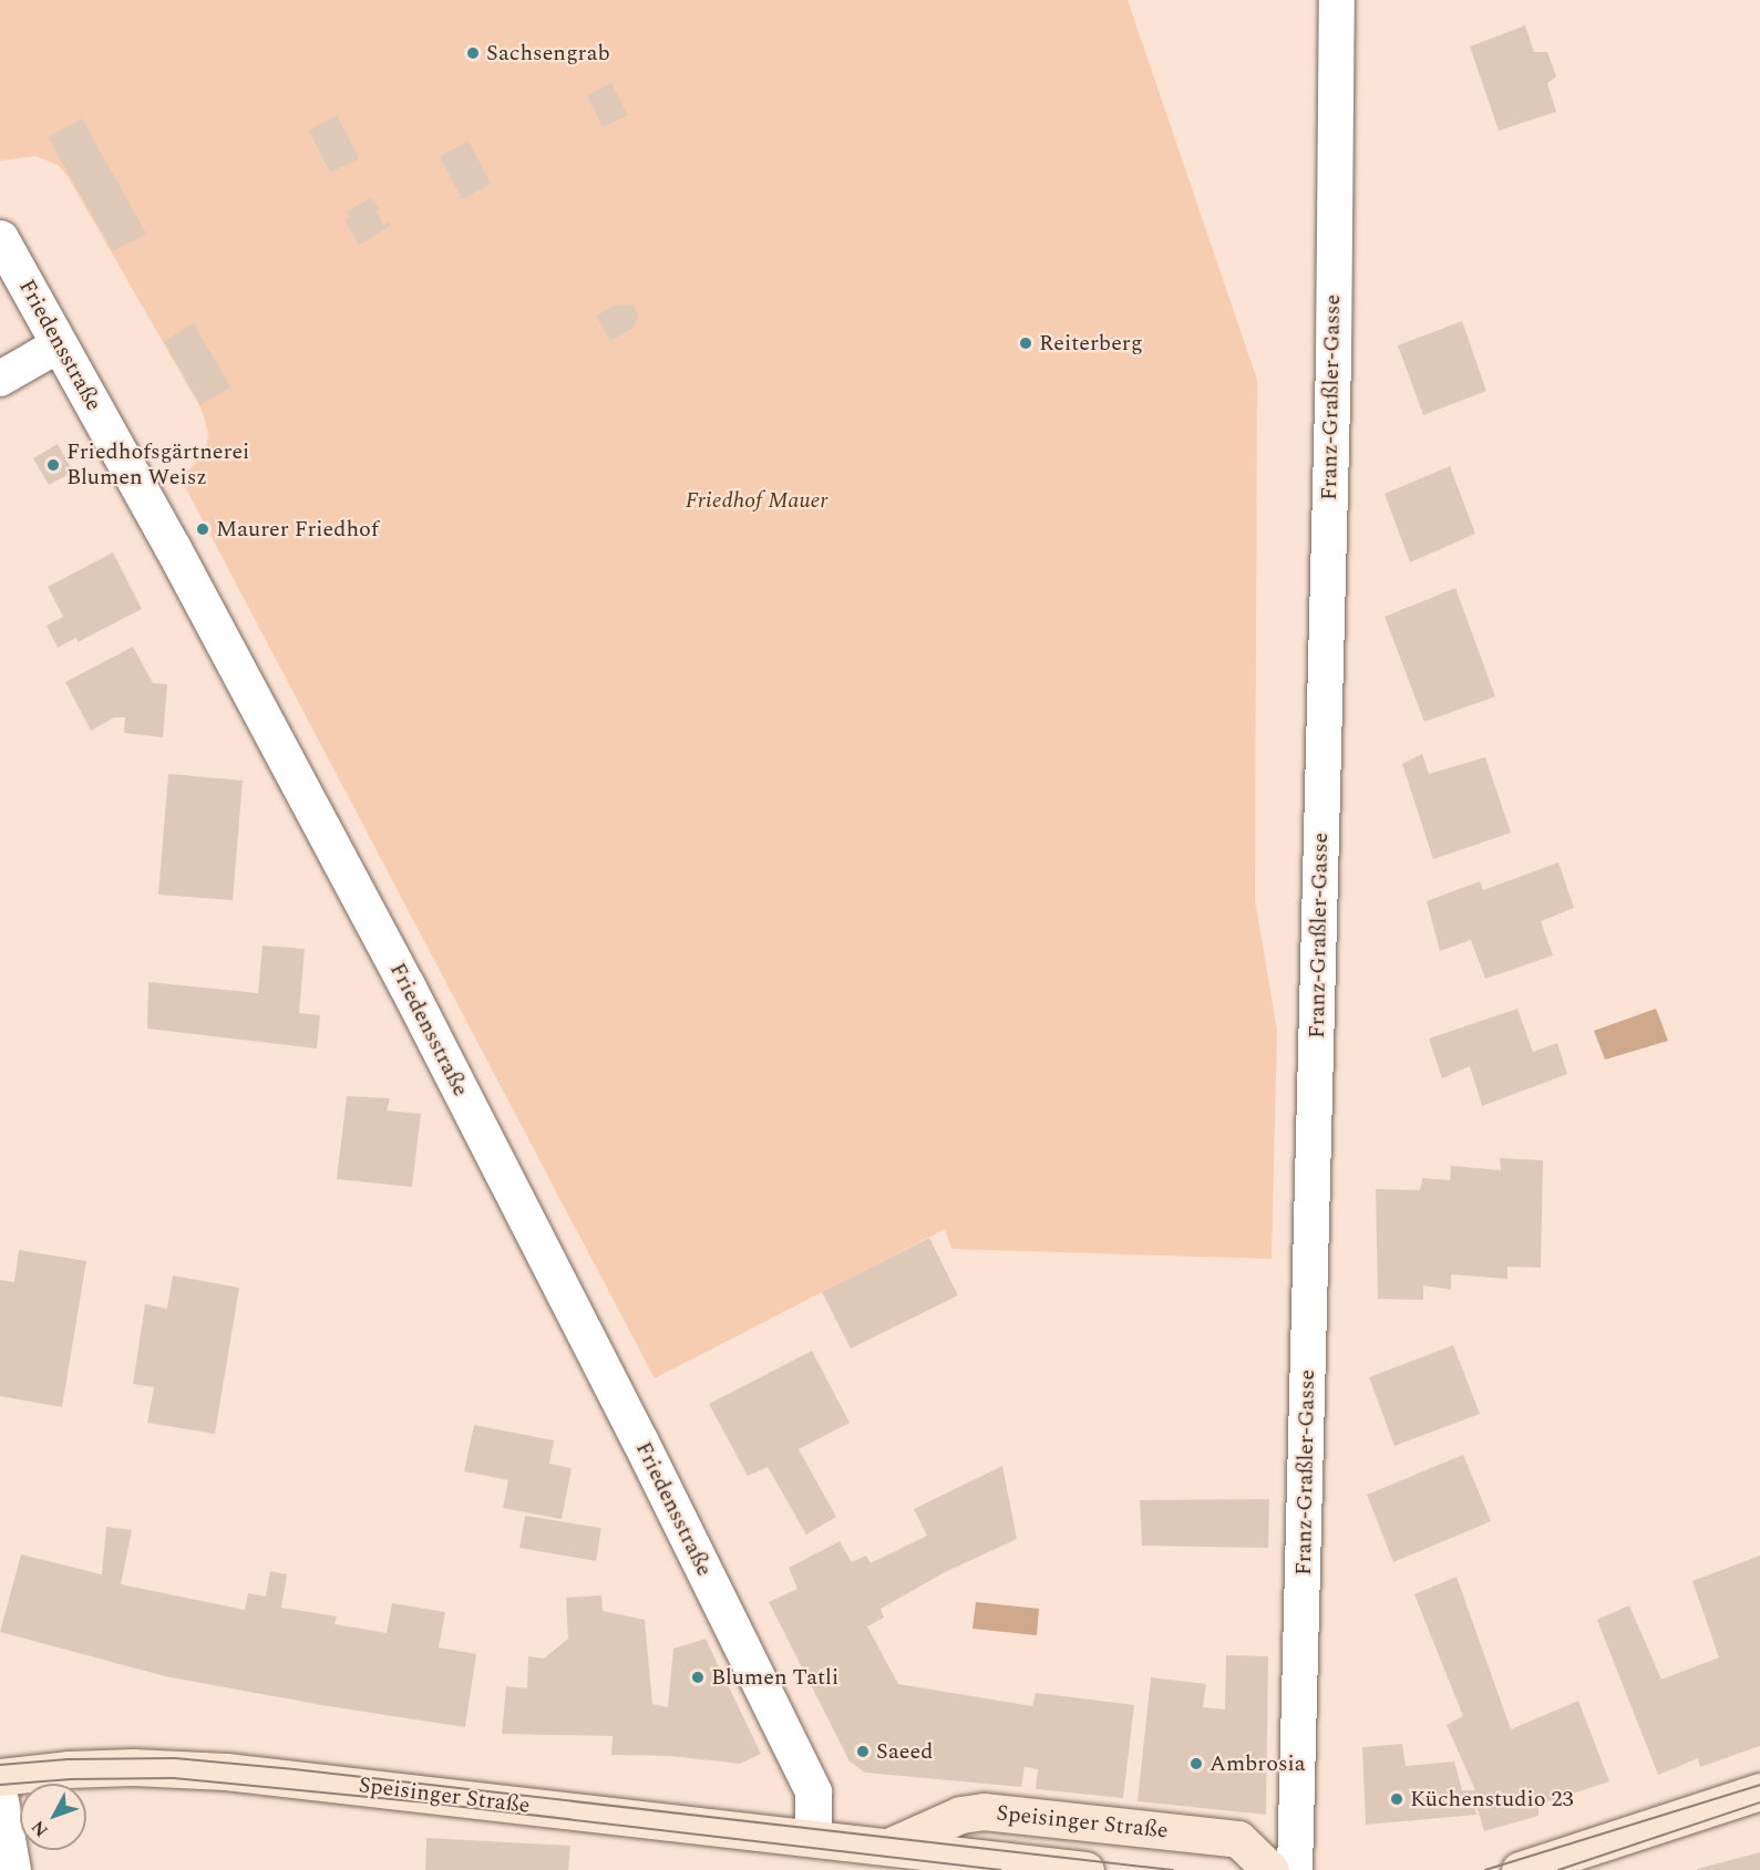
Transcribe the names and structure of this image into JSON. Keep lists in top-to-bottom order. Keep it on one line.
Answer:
{"streets":{"main road":["Speisinger Straße"],"street":["Friedensstraße","Franz-Graßler-Gasse"]},"crossings":[["Friedensstraße","Speisinger Straße"]],"parks":["Friedhof Mauer"],"places":["Sachsengrab","Reiterberg","Friedhofsgärtnerei Blumen Weisz","Maurer Friedhof","Blumen Tatli","Saeed","Ambrosia","Küchenstudio 23"],"north":"bottom left"}
